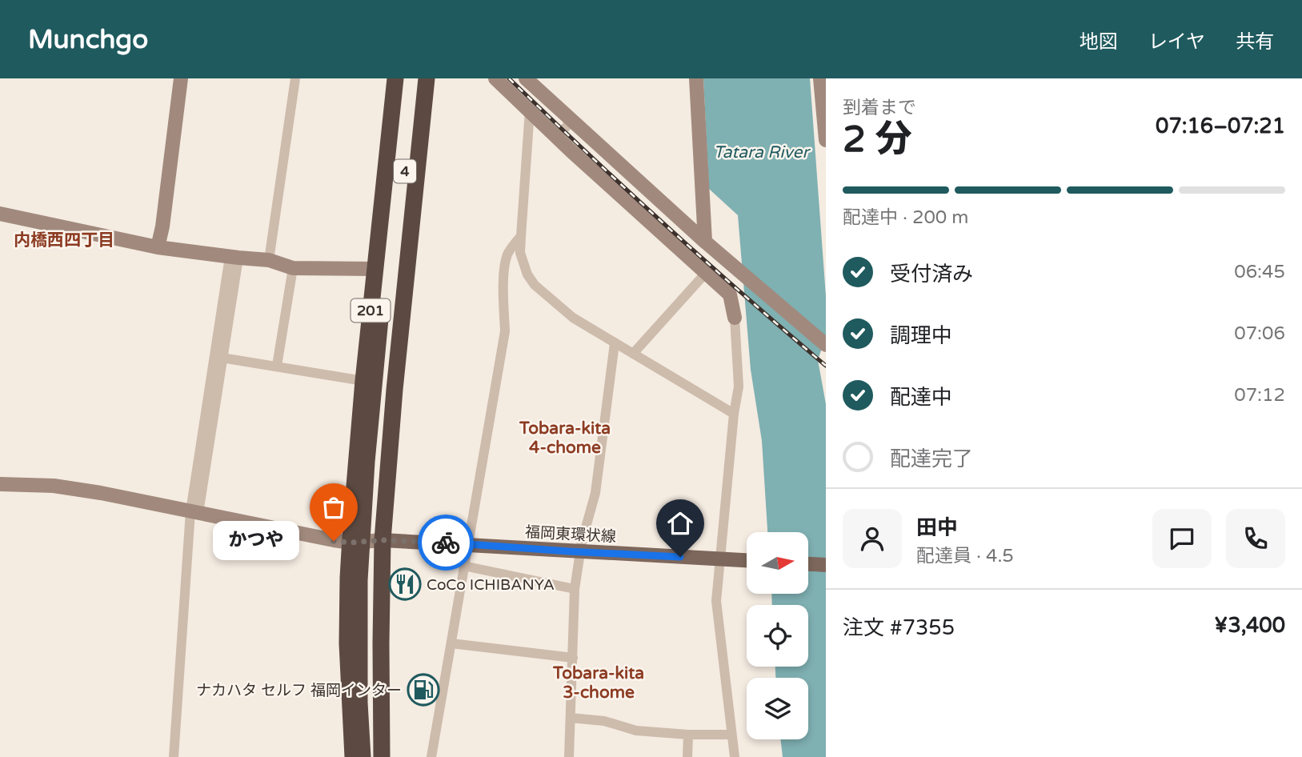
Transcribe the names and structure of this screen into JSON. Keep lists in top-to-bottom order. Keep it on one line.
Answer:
{"streets":{"highway":["4","201"],"main road":["福岡東環状線"]},"crossings":[["201","福岡東環状線"]],"districts":["内橋西四丁目","Tobara-kita 4-chome","Tobara-kita 3-chome"],"water":["Tatara River"],"places":{"other":["かつや"],"restaurant":["CoCo ICHIBANYA"],"fuel station":["ナカハタ セルフ 福岡インター"]},"north":"right","page":{"header":"Munchgo","nav":["地図","レイヤ","共有"],"heading":["2 分","到着まで","07:16–07:21"],"panel":["田中","配達員 · 4.5","注文 #7355","¥3,400"],"bar":"配達中 · 200 m","list":[["受付済み","06:45"],["調理中","07:06"],["配達中","07:12"],"配達完了"],"bubble":"かつや"}}
